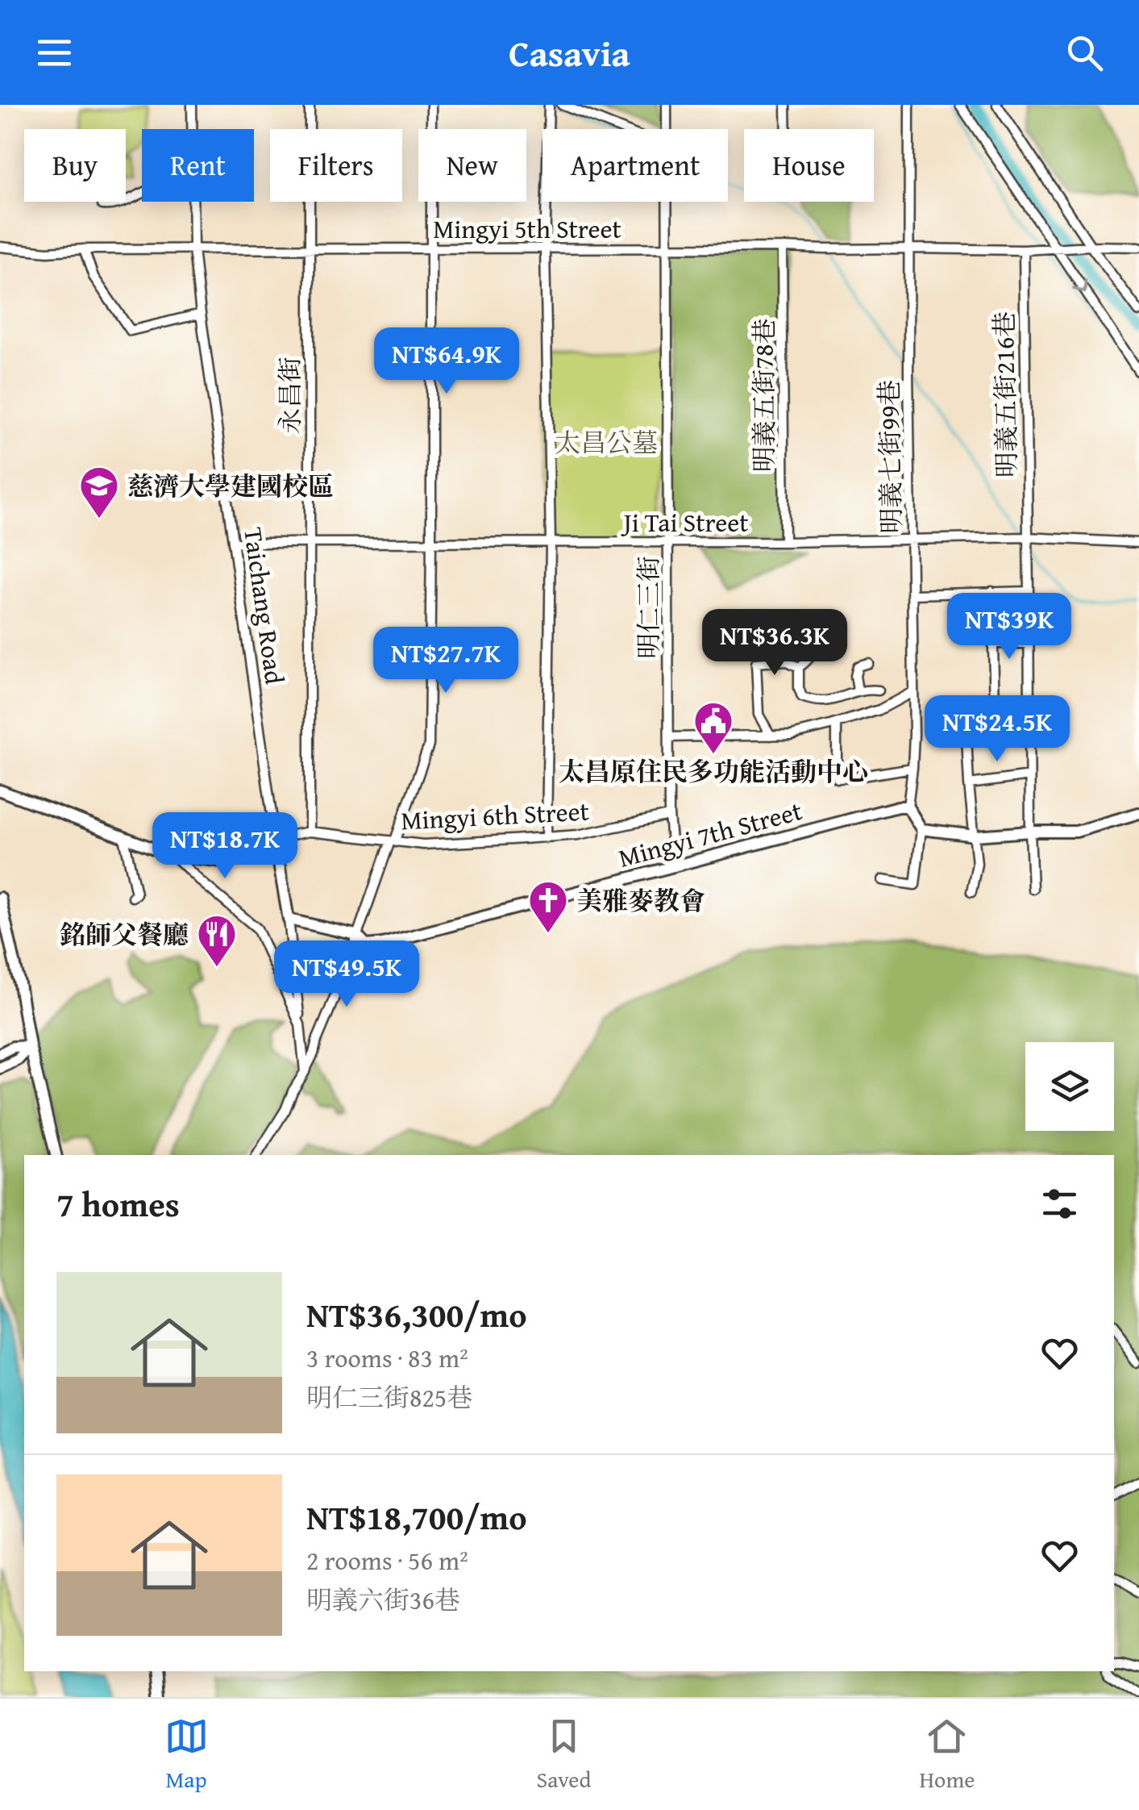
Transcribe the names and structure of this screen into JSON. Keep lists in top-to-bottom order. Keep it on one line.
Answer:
{"streets":{"street":["Mingyi 5th Street","明義五街216巷","永昌街","明義五街78巷","明義七街99巷","Ji Tai Street","Taichang Road","明仁三街","Mingyi 6th Street","Mingyi 7th Street"]},"crossings":[["Mingyi 5th Street","明義五街216巷"],["Mingyi 5th Street","永昌街"],["Mingyi 5th Street","明義五街78巷"],["Mingyi 5th Street","明義七街99巷"],["Mingyi 5th Street","Taichang Road"],["Mingyi 5th Street","明仁三街"],["明義五街216巷","Ji Tai Street"],["永昌街","Ji Tai Street"],["永昌街","Mingyi 6th Street"],["明義五街78巷","Ji Tai Street"],["明義七街99巷","Ji Tai Street"],["明義七街99巷","Mingyi 7th Street"],["Ji Tai Street","Taichang Road"],["Ji Tai Street","明仁三街"],["Taichang Road","Mingyi 6th Street"],["Taichang Road","Mingyi 7th Street"],["明仁三街","Mingyi 6th Street"],["明仁三街","Mingyi 7th Street"]],"parks":["太昌公墓"],"places":{"school or university":["慈濟大學建國校區"],"public building":["太昌原住民多功能活動中心"],"church":["美雅麥教會"],"restaurant":["銘師父餐廳"]},"page":{"header":"Casavia","chip":["Buy","Rent","Filters","New","Apartment","House"],"price":["NT$64.9K","NT$39K","NT$36.3K","NT$27.7K","NT$24.5K","NT$18.7K","NT$49.5K"],"heading":"7 homes","list":[{"name":"NT$36,300/mo","note":"3 rooms · 83 m² · 明仁三街825巷"},{"name":"NT$18,700/mo","note":"2 rooms · 56 m² · 明義六街36巷"}],"tabs":["Map","Saved","Home"]}}
